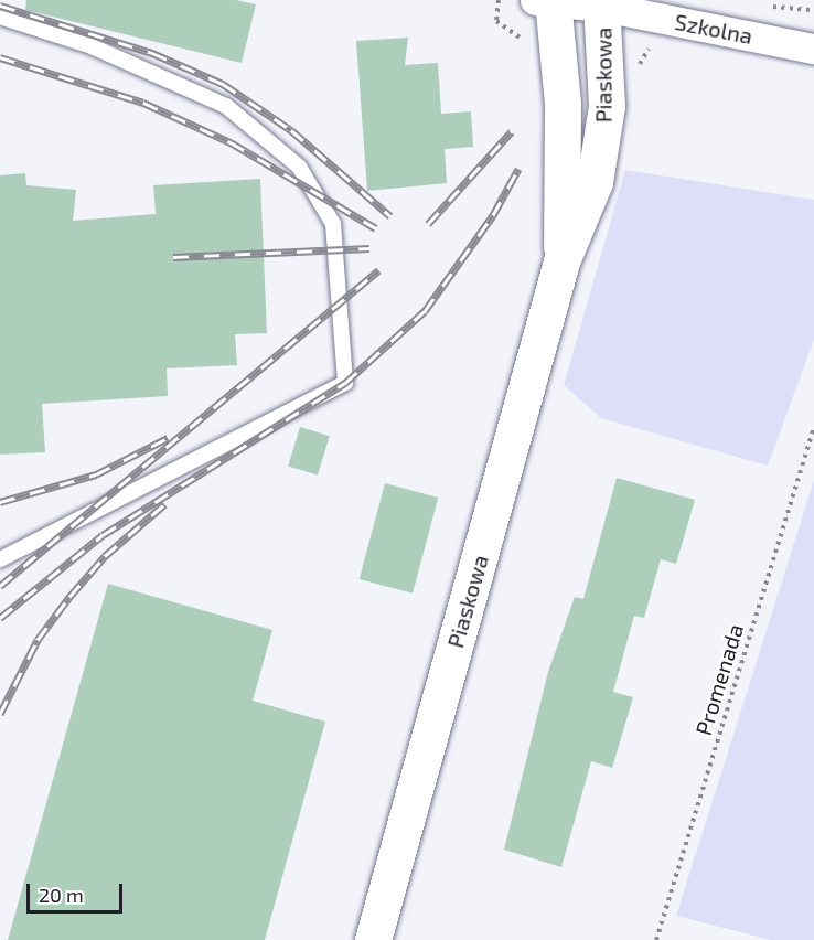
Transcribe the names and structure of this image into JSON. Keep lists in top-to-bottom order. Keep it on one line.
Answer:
{"streets":{"main road":["Piaskowa"],"street":["Szkolna"],"path":["Promenada"]},"crossings":[["Szkolna","Piaskowa"]],"scale_bar":"20 m"}
